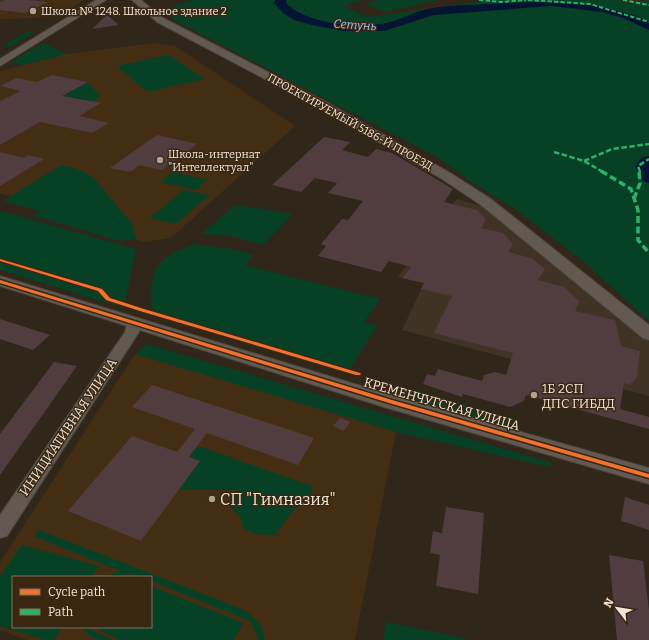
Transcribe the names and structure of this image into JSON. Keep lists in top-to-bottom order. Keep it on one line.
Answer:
{"streets":{"street":["ПРОЕКТИРУЕМЫЙ 5186-Й ПРОЕЗД","КРЕМЕНЧУГСКАЯ УЛИЦА","ИНИЦИАТИВНАЯ УЛИЦА"]},"crossings":[["КРЕМЕНЧУГСКАЯ УЛИЦА","ИНИЦИАТИВНАЯ УЛИЦА"]],"water":["Сетунь"],"places":["Школа № 1248. Школьное здание 2","Школа-интернат \"Интеллектуал\"","1Б 2СП ДПС ГИБДД","СП \"Гимназия\""],"legend":["Cycle path","Path"],"north":"top left"}
